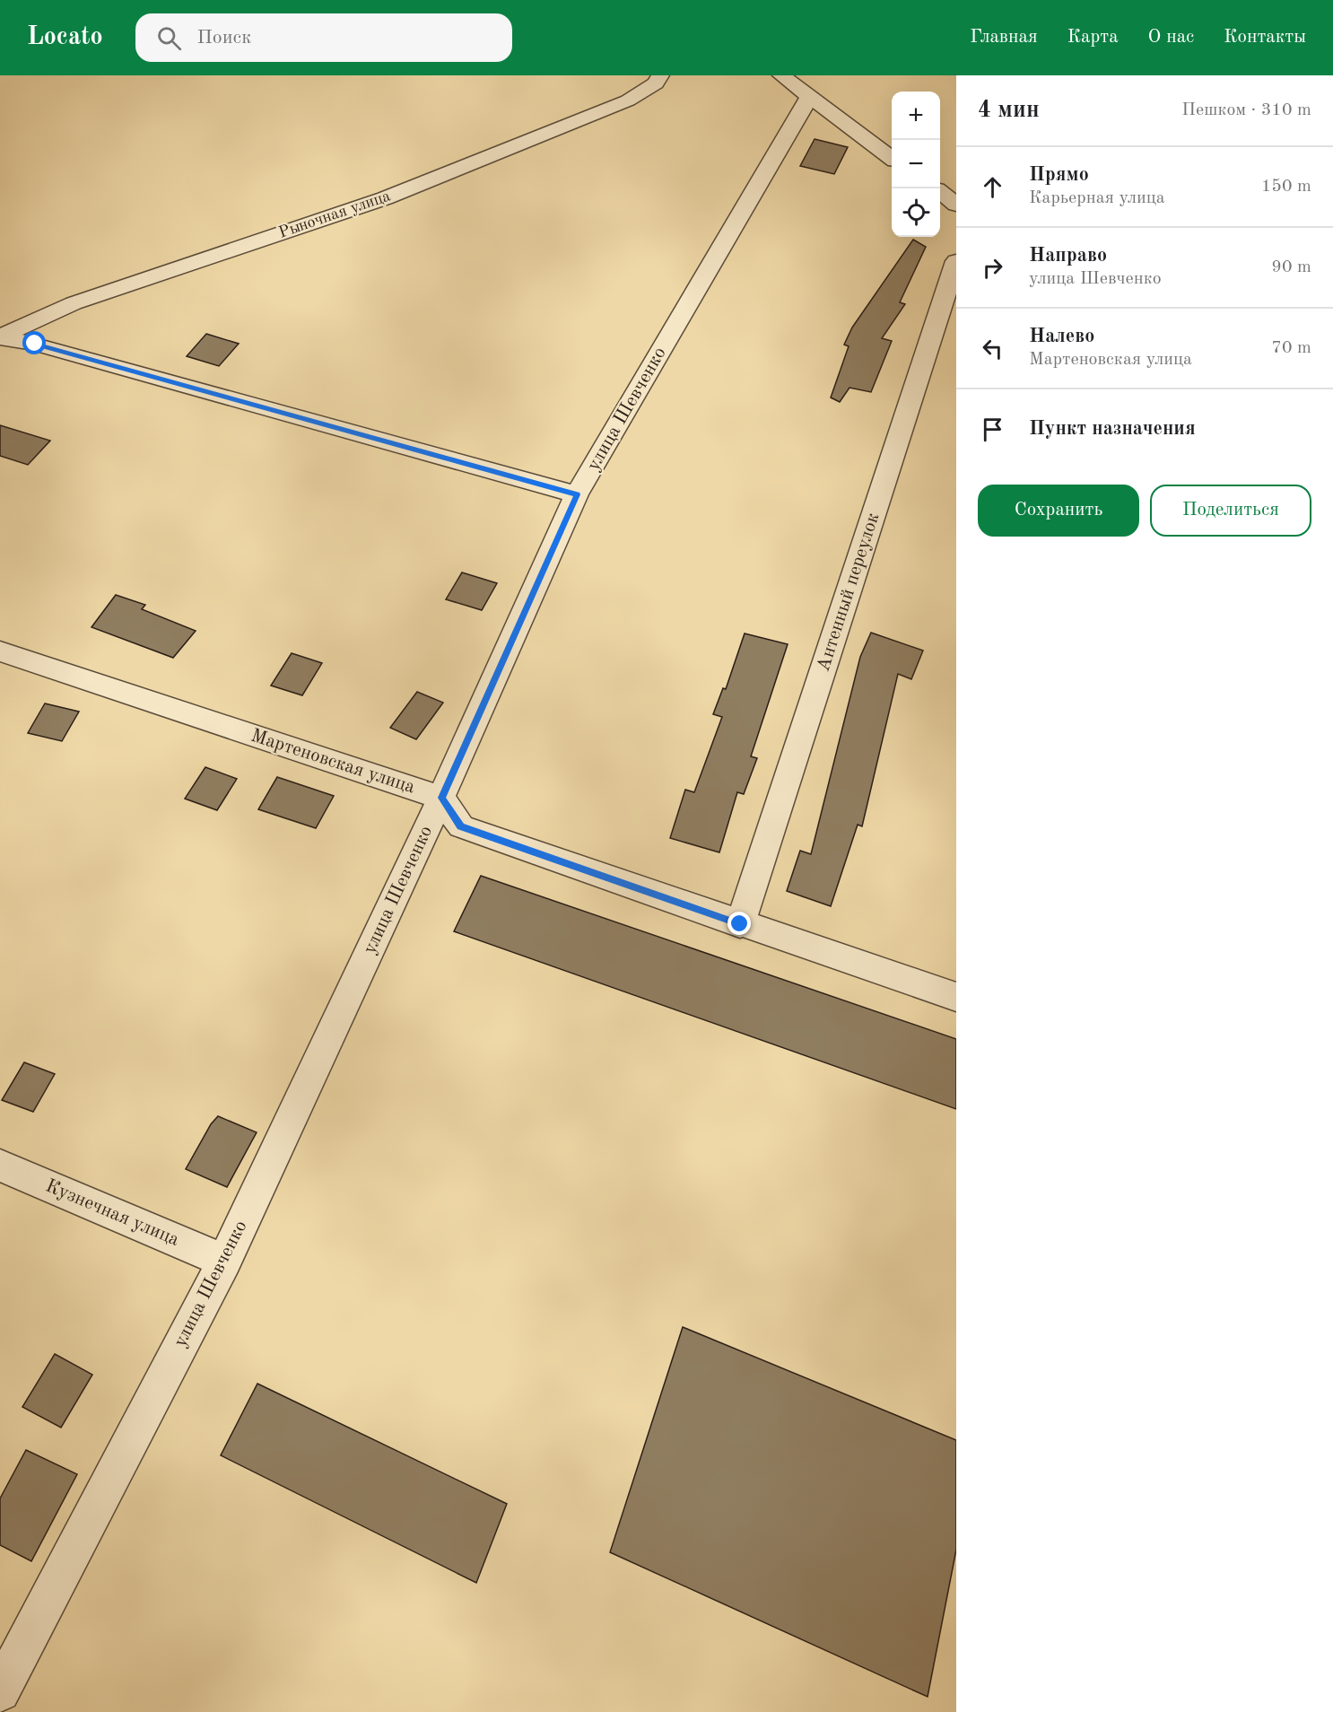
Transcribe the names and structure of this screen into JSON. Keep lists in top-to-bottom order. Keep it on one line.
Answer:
{"streets":{"street":["Рыночная улица","улица Шевченко","Антенный переулок","Мартеновская улица","Кузнечная улица"]},"crossings":[["улица Шевченко","Мартеновская улица"],["улица Шевченко","Кузнечная улица"]],"page":{"header":"Locato","search":"Поиск","nav":["Главная","Карта","О нас","Контакты"],"heading":["4 мин","Пешком · 310 m"],"map_buttons":["+","−"],"list":[["Прямо","Карьерная улица","150 m"],["Направо","улица Шевченко","90 m"],["Налево","Мартеновская улица","70 m"],"Пункт назначения"],"buttons":["Сохранить","Поделиться"]}}
